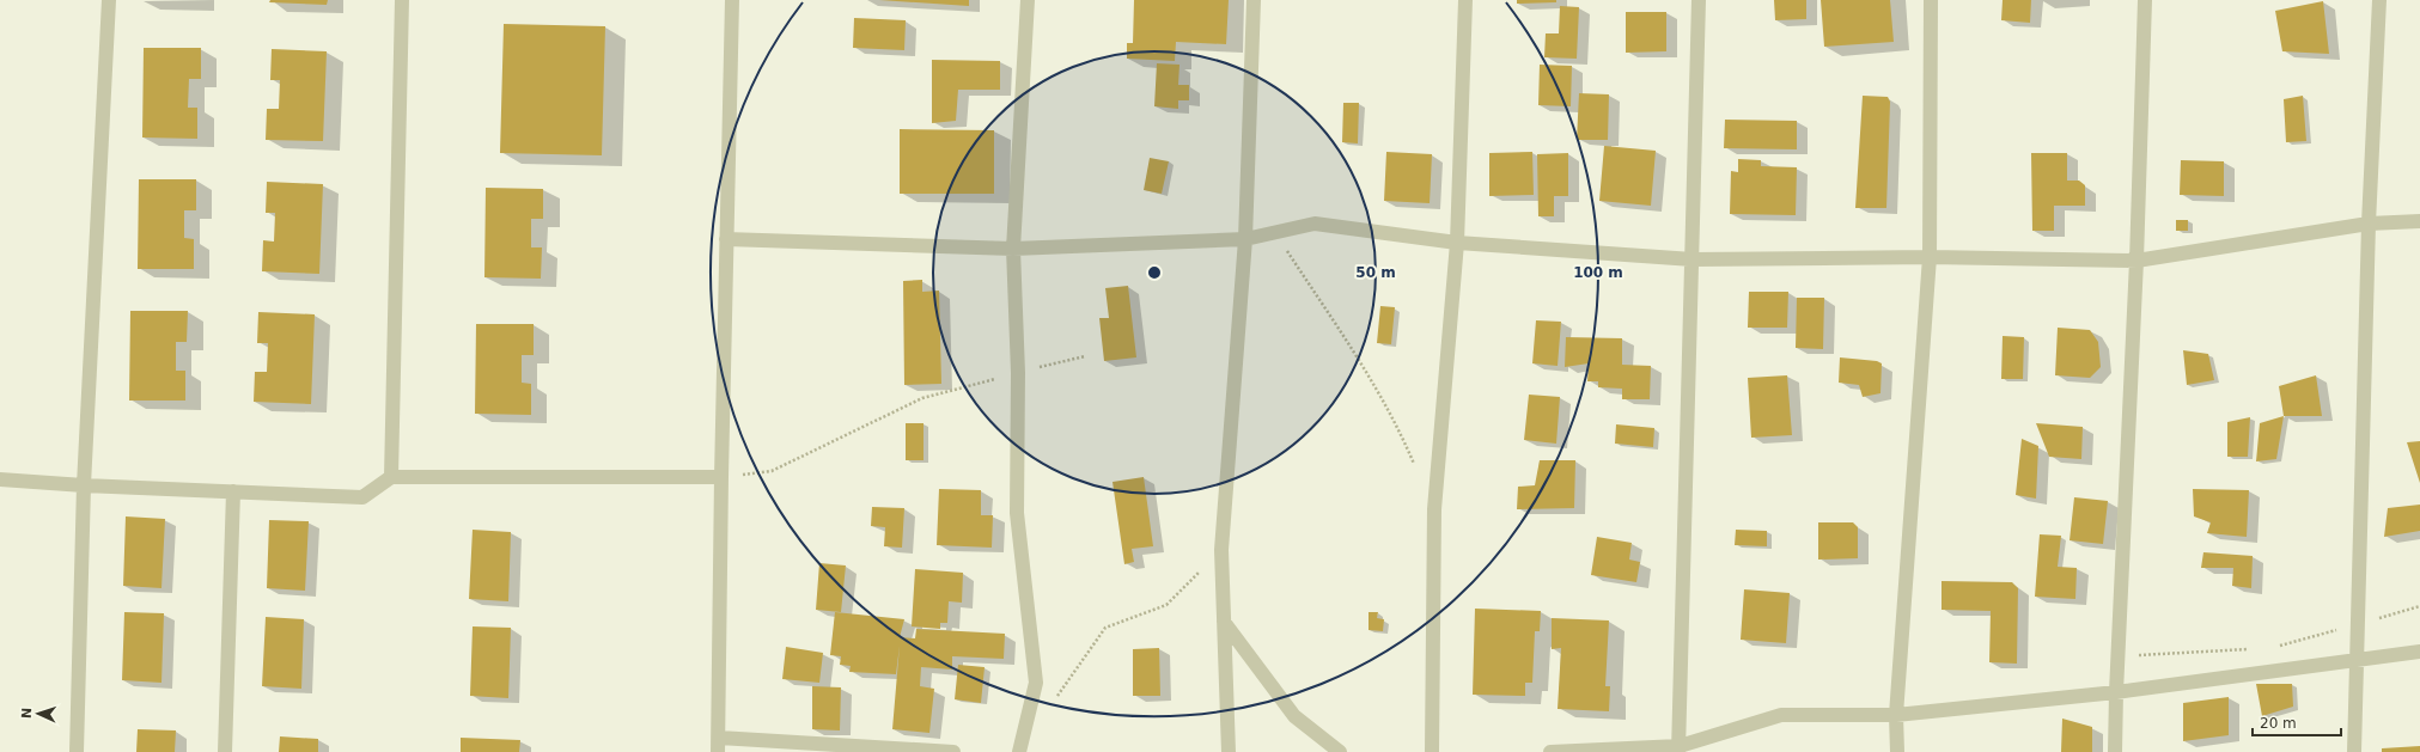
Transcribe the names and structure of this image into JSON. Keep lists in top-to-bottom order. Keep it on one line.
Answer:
{"scale_bar":"20 m","north":"left","rings":["50 m","100 m"]}
